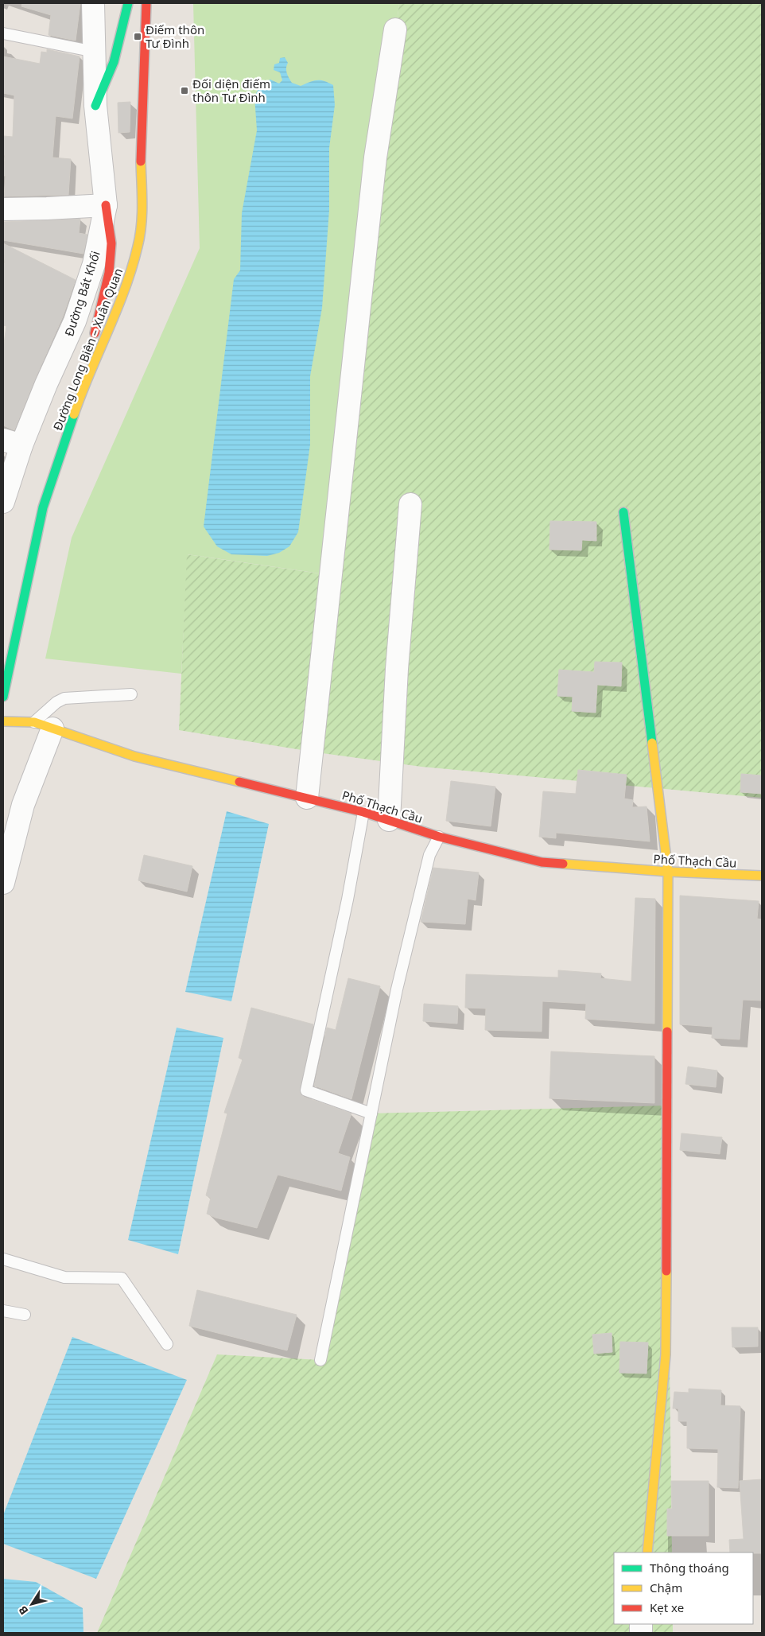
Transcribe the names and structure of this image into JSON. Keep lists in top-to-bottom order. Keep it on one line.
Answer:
{"streets":{"street":["Đường Bát Khối","Đường Long Biên – Xuân Quan","Phố Thạch Cầu"]},"places":{"transit":["Điếm thôn Tư Đình","Đối diện điếm thôn Tư Đình"]},"legend":["Thông thoáng","Chậm","Kẹt xe"],"north":"bottom left"}
